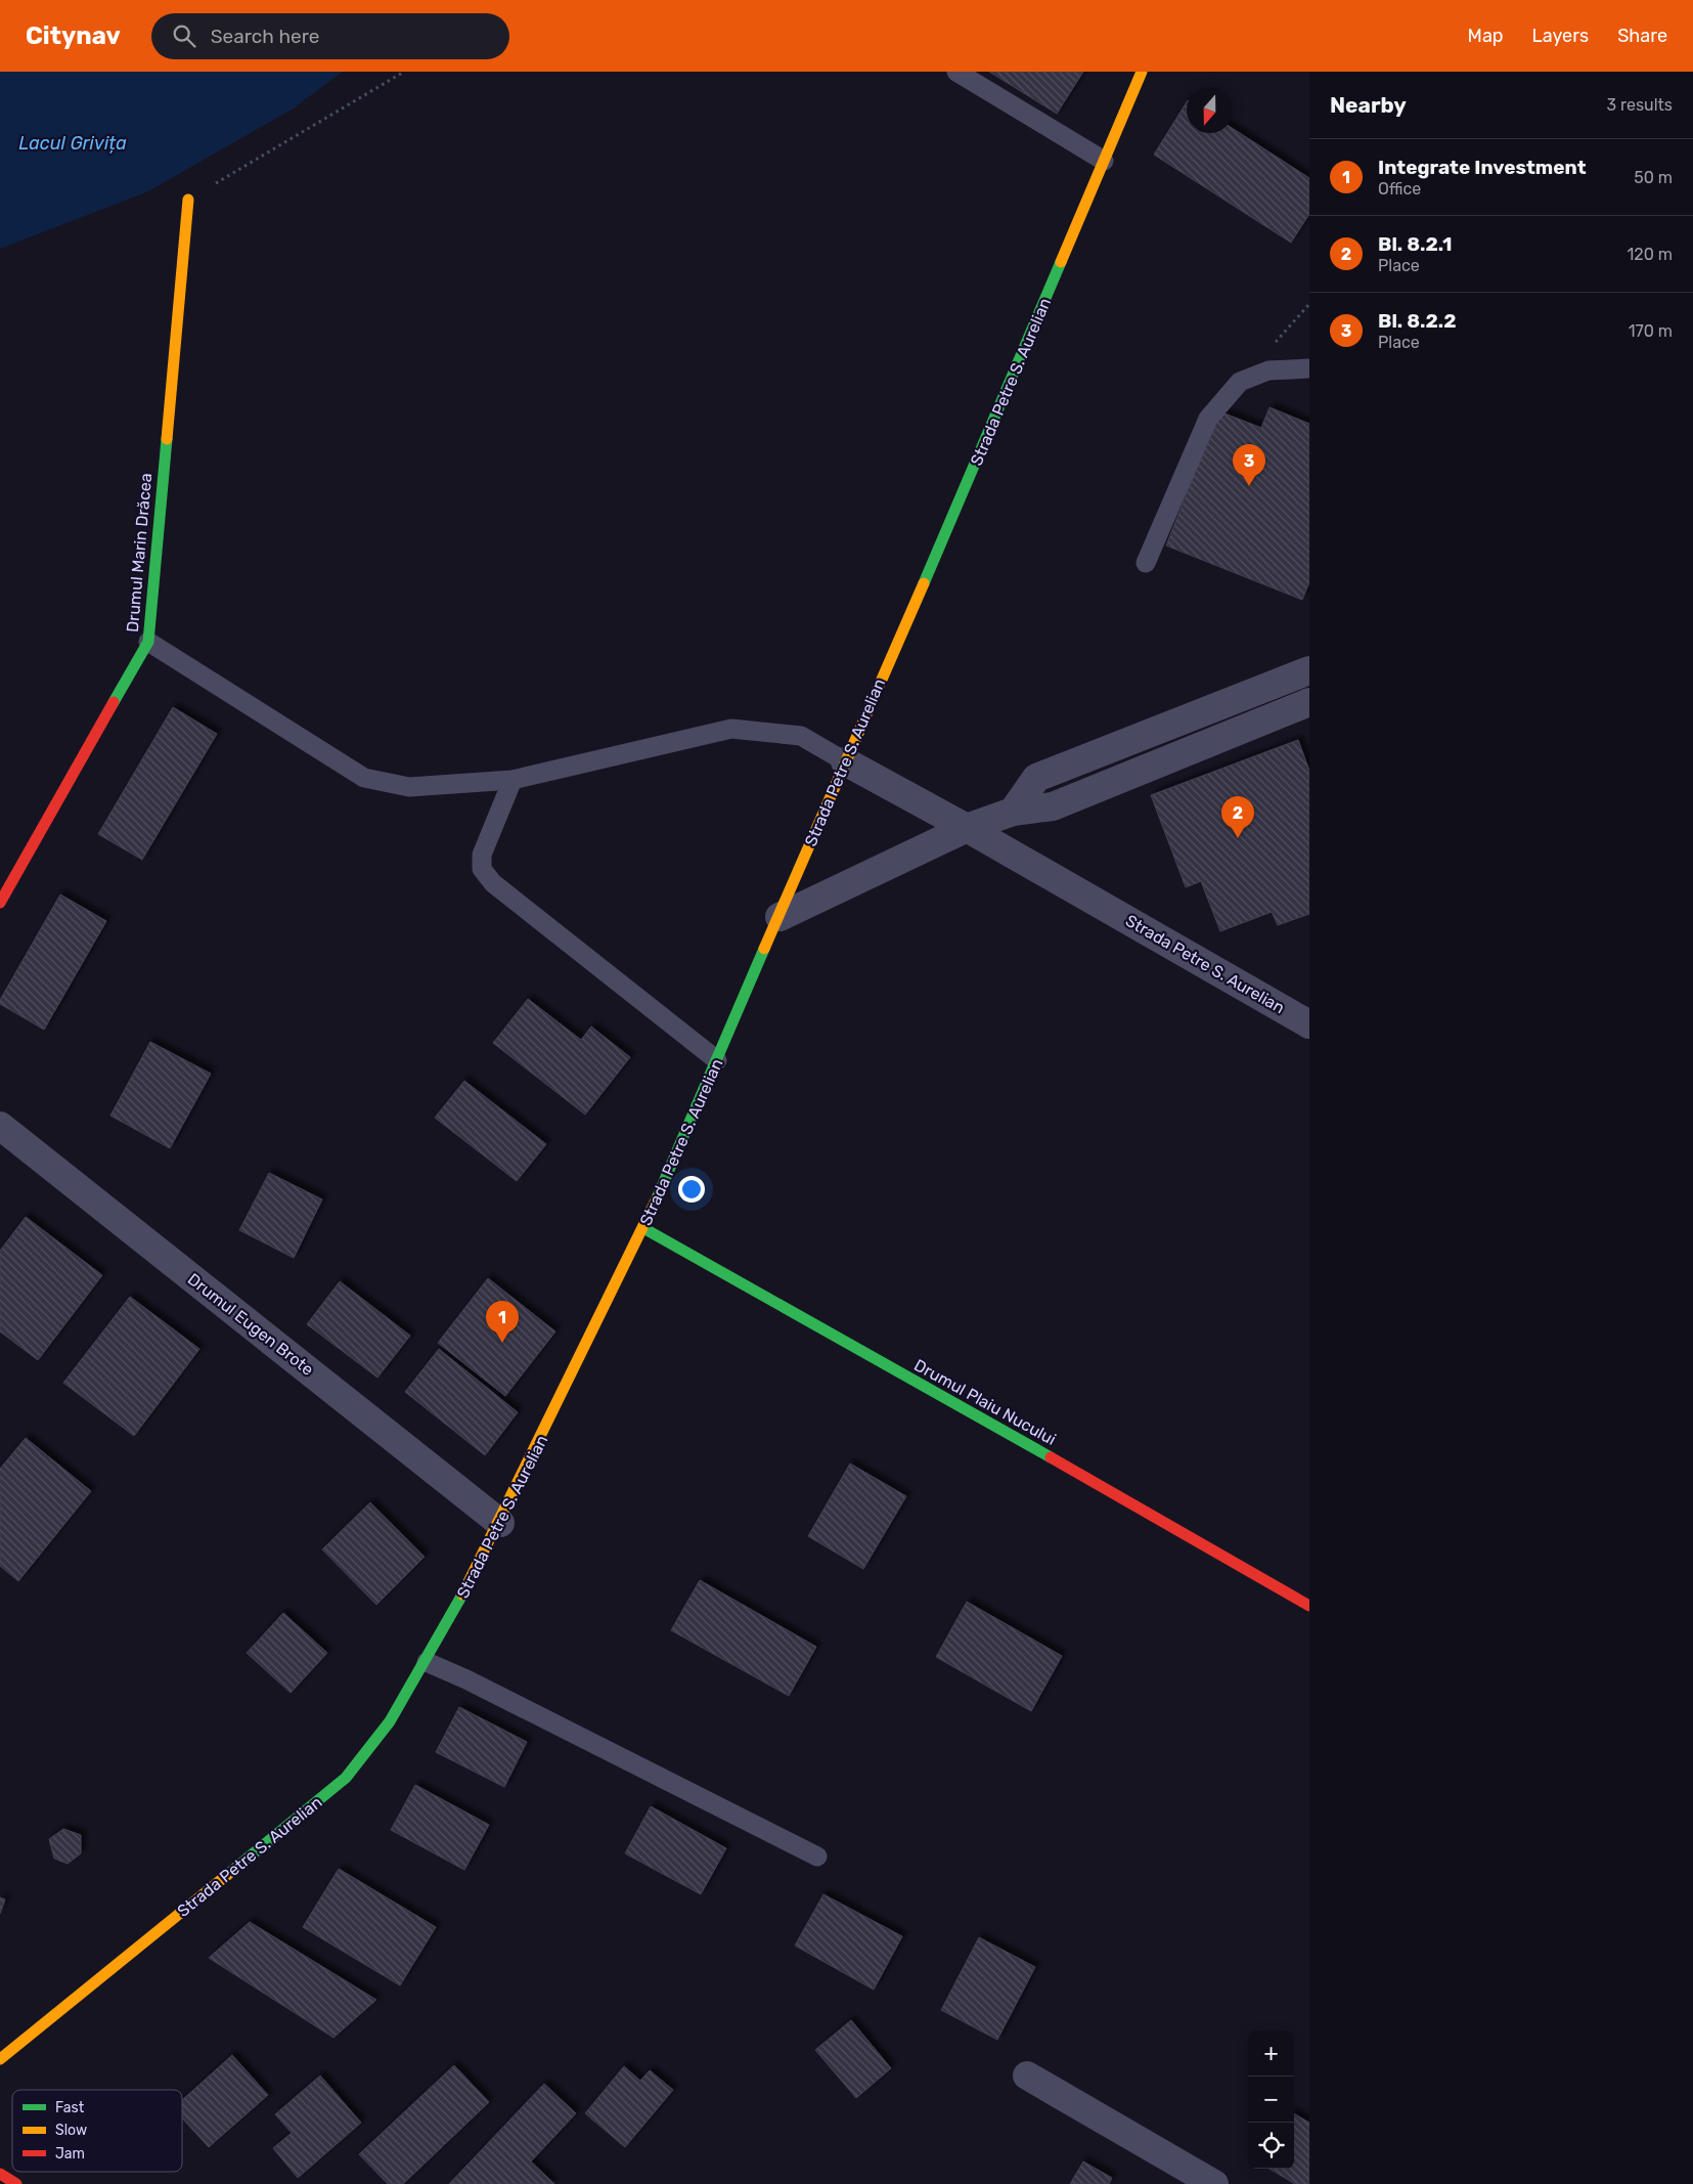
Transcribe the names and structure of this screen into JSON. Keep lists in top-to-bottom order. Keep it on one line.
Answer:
{"streets":{"street":["Strada Petre S. Aurelian","Drumul Marin Drăcea","Drumul Eugen Brote","Drumul Plaiu Nucului"]},"crossings":[["Strada Petre S. Aurelian","Drumul Eugen Brote"],["Strada Petre S. Aurelian","Drumul Plaiu Nucului"]],"water":["Lacul Grivița"],"legend":["Fast","Slow","Jam"],"north":"bottom","page":{"header":"Citynav","search":"Search here","nav":["Map","Layers","Share"],"heading":["Nearby","3 results"],"list":[{"mark":"1","name":"Integrate Investment","note":"Office","value":"50 m"},{"mark":"2","name":"Bl. 8.2.1","note":"Place","value":"120 m"},{"mark":"3","name":"Bl. 8.2.2","note":"Place","value":"170 m"}],"pins":["3","2","1"],"map_buttons":["+","−"]}}
